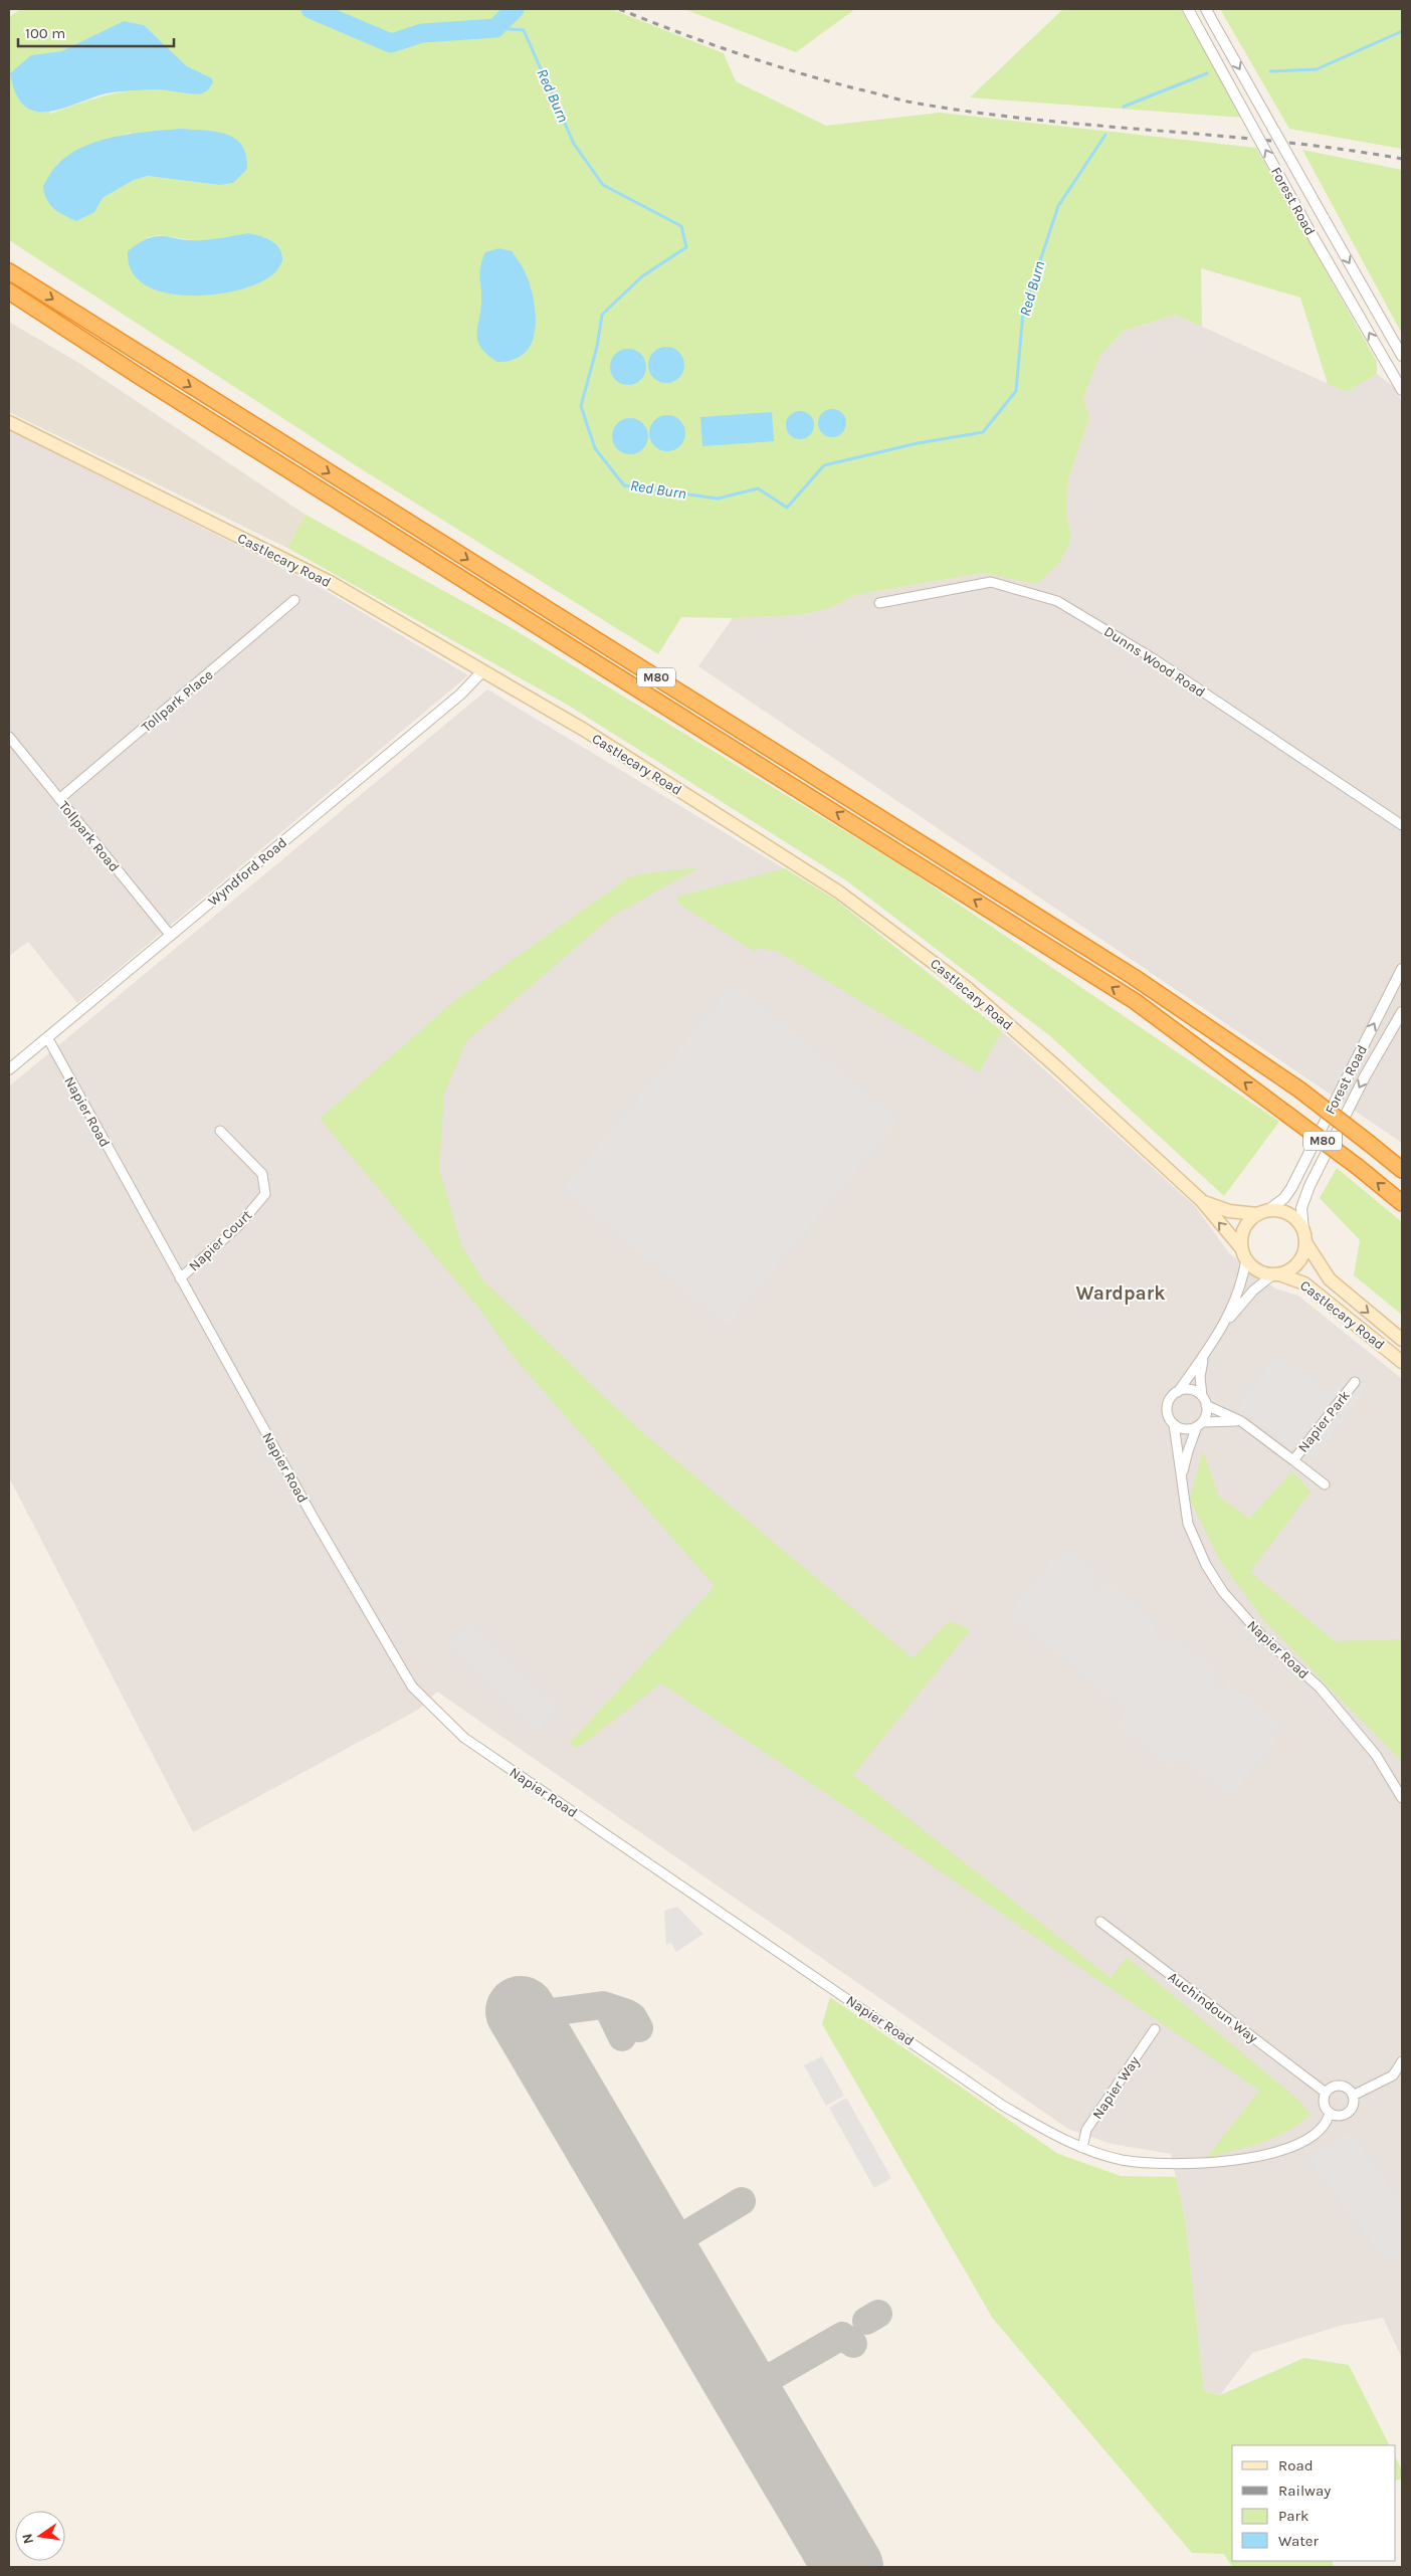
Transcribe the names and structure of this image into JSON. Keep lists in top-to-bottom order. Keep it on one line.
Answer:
{"streets":{"highway":["M80"],"main road":["Castlecary Road"],"street":["Forest Road","Dunns Wood Road","Tollpark Place","Tollpark Road","Wyndford Road","Napier Road","Napier Court","Napier Park","Auchindoun Way","Napier Way"]},"crossings":[["Forest Road","Castlecary Road"],["Castlecary Road","Wyndford Road"],["Tollpark Place","Tollpark Road"],["Tollpark Road","Wyndford Road"],["Wyndford Road","Napier Road"],["Napier Road","Napier Court"],["Napier Road","Napier Park"],["Napier Road","Auchindoun Way"],["Napier Road","Napier Way"]],"districts":["Wardpark"],"water":["Red Burn"],"legend":["Road","Railway","Park","Water"],"scale_bar":"100 m","north":"left"}
